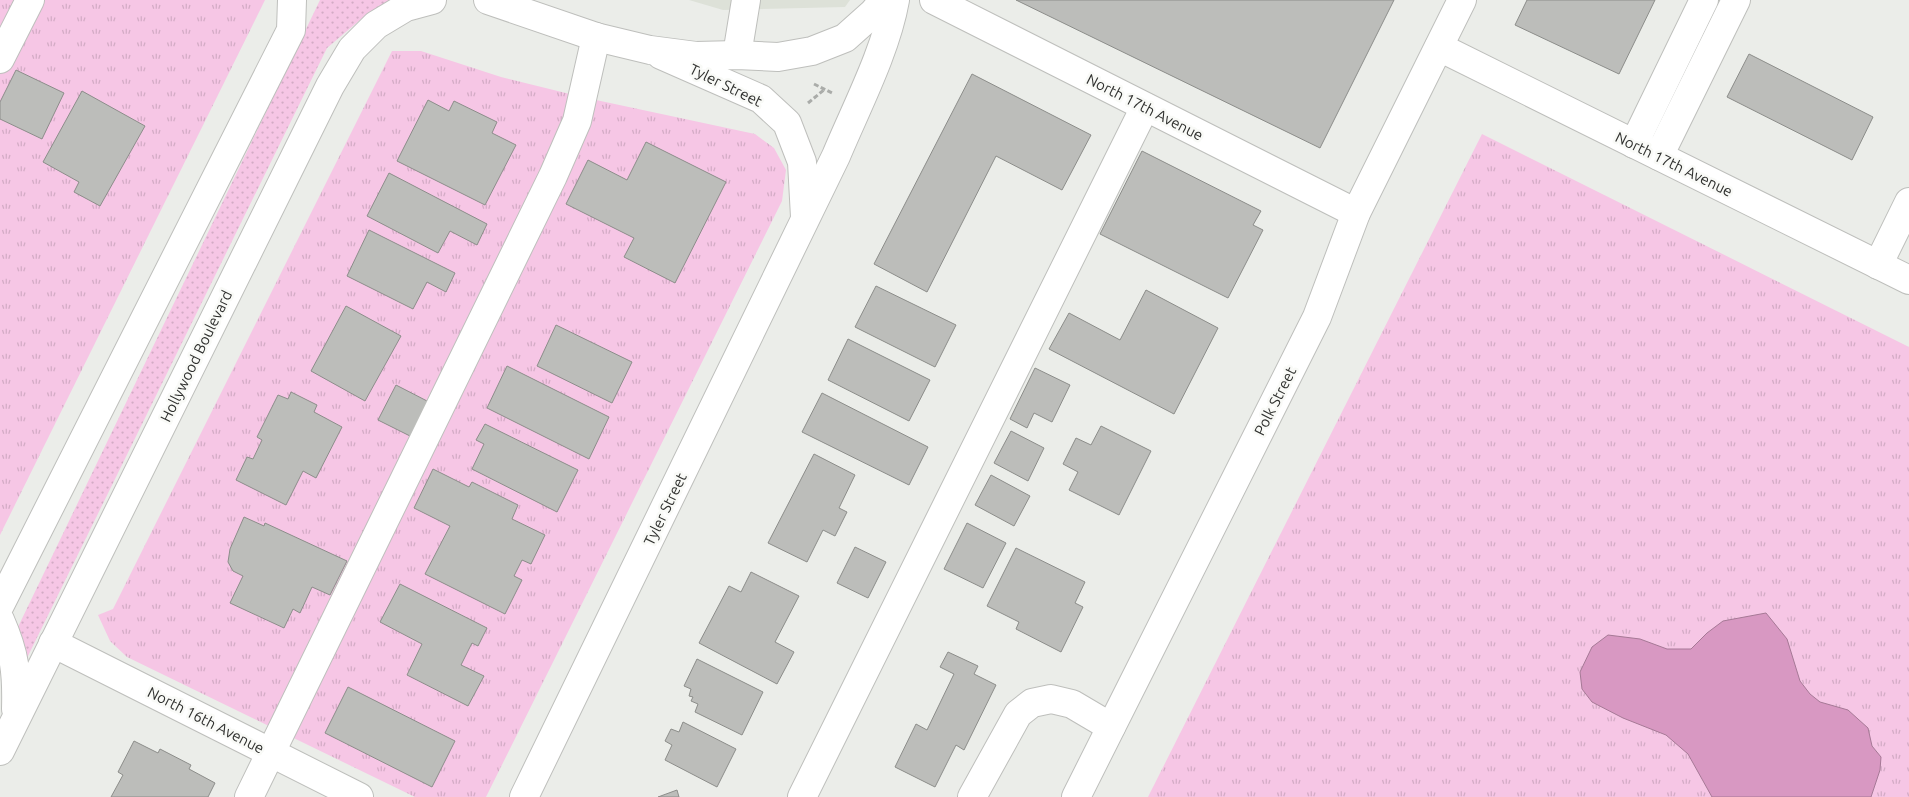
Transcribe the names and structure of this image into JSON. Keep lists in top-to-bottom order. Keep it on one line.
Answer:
{"streets":{"street":["Tyler Street","North 17th Avenue","Hollywood Boulevard","Polk Street","North 16th Avenue"]},"crossings":[["North 17th Avenue","Polk Street"],["Hollywood Boulevard","North 16th Avenue"]]}
